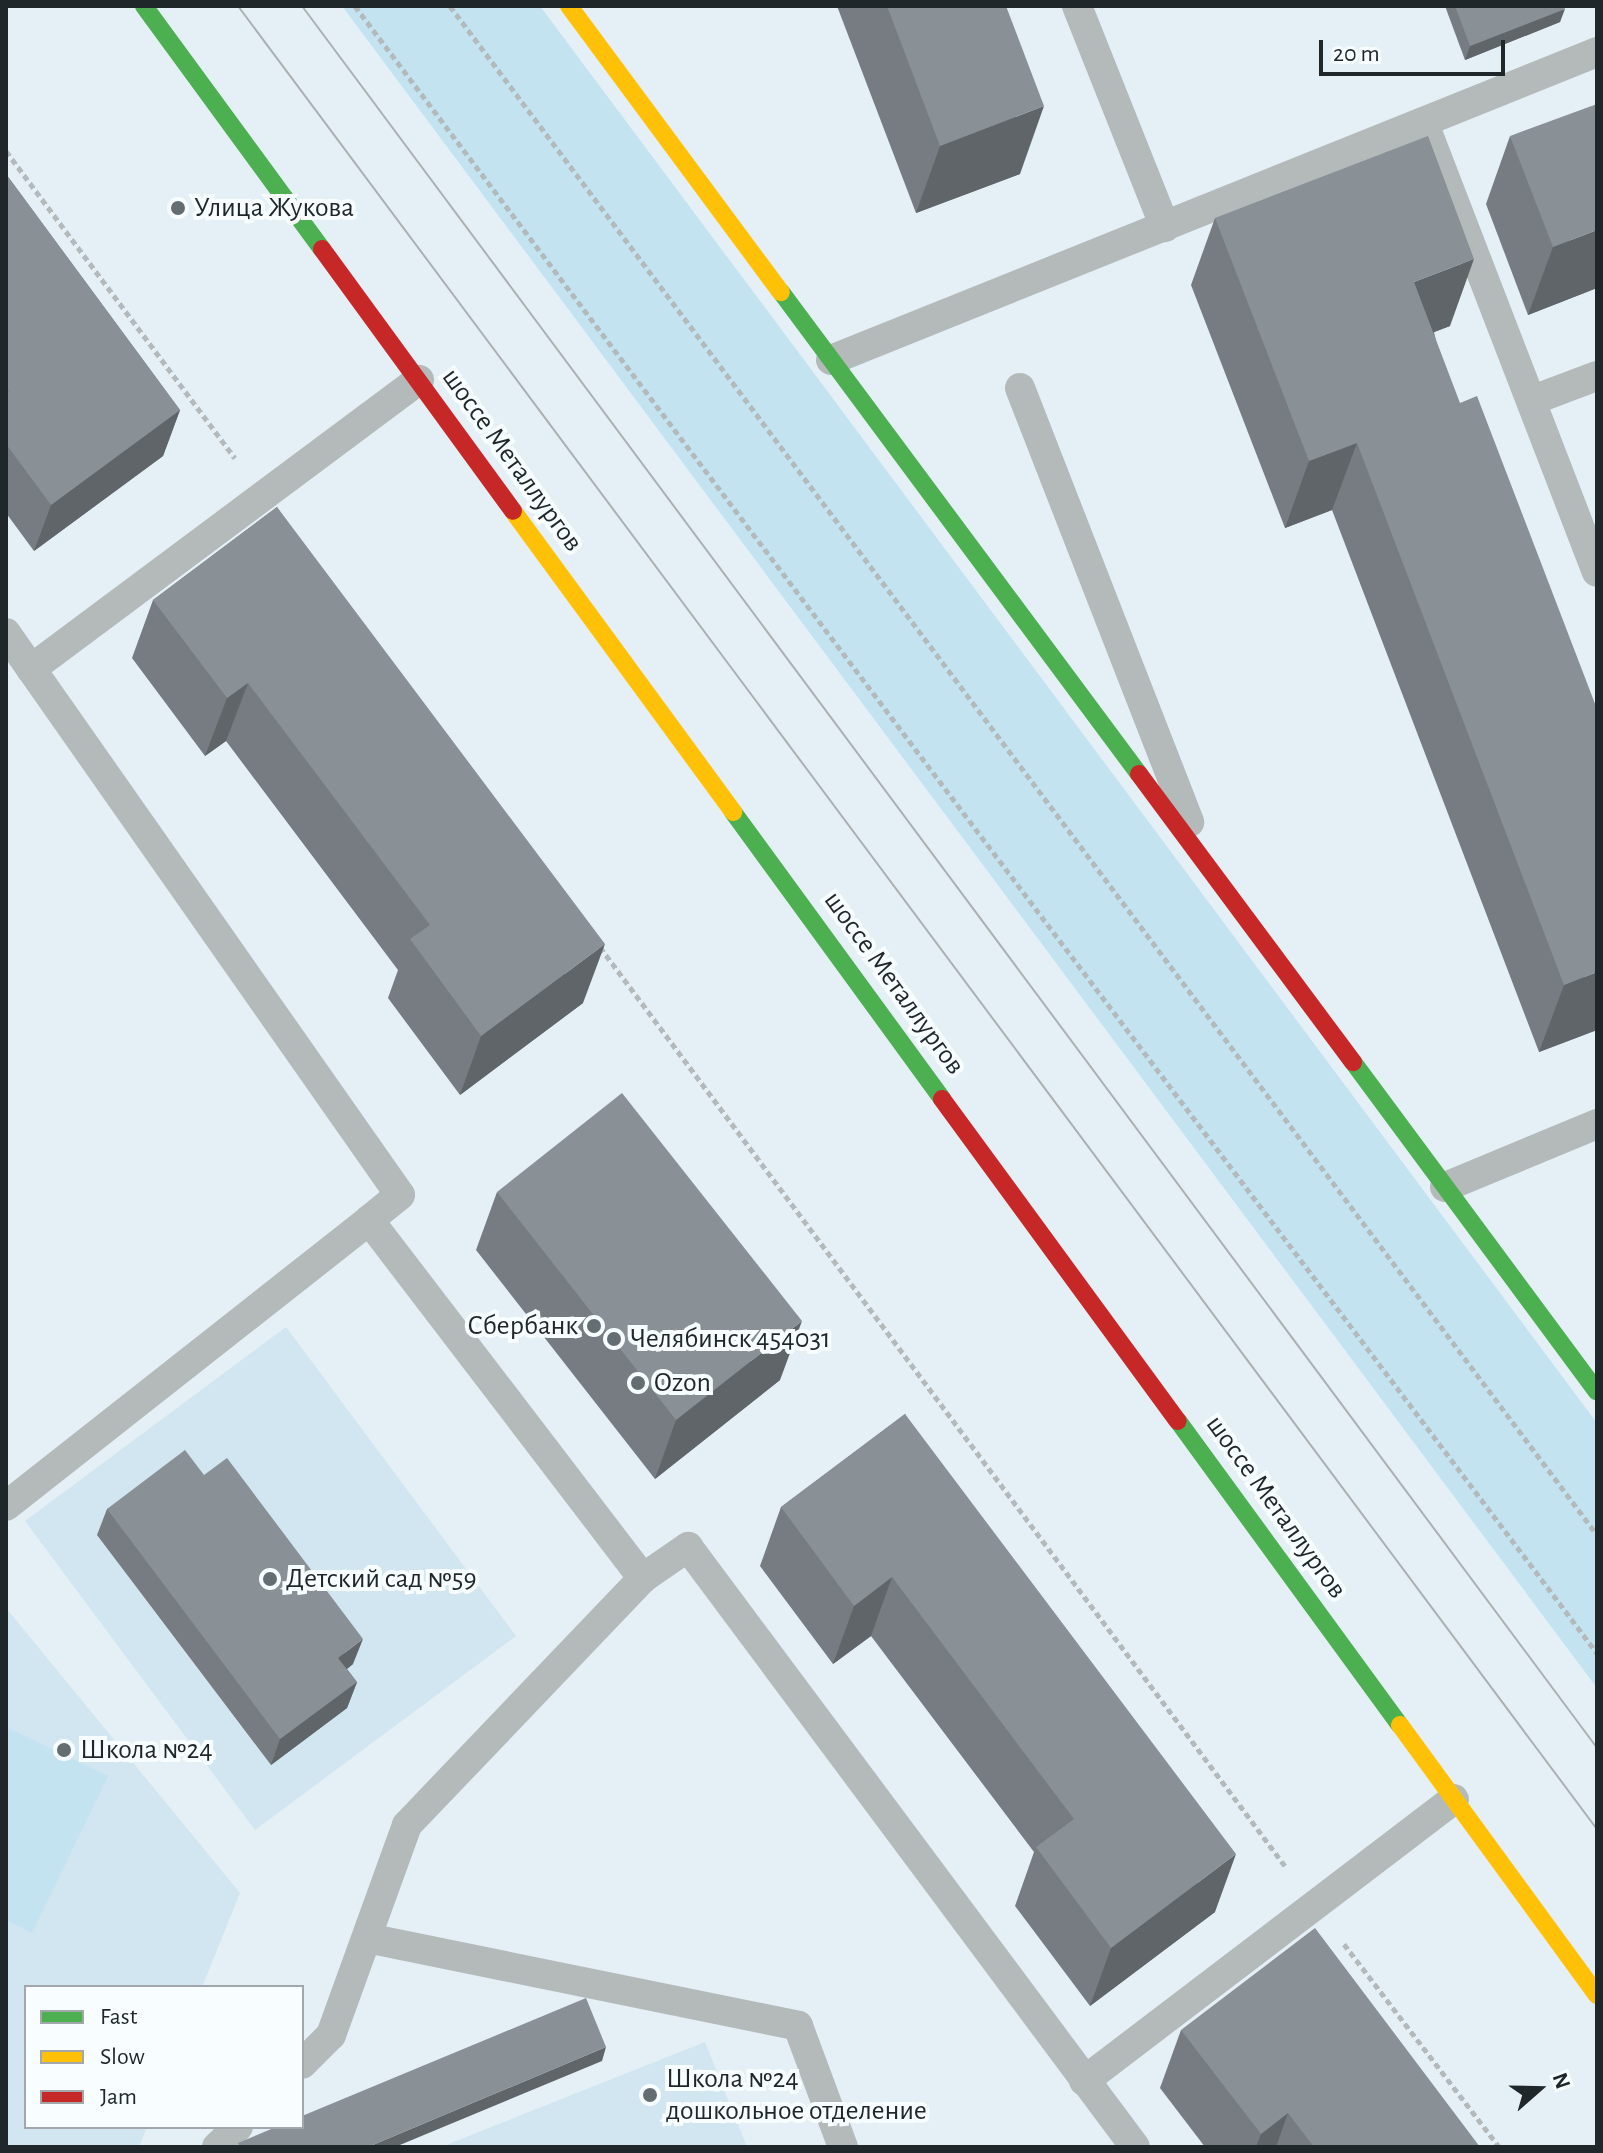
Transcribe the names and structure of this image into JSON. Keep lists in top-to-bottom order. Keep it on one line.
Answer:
{"streets":{"main road":["шоссе Металлургов"]},"places":["Улица Жукова","Сбербанк","Челябинск 454031","Ozon","Детский сад №59","Школа №24","Школа №24 дошкольное отделение"],"legend":["Fast","Slow","Jam"],"scale_bar":"20 m","north":"right"}
